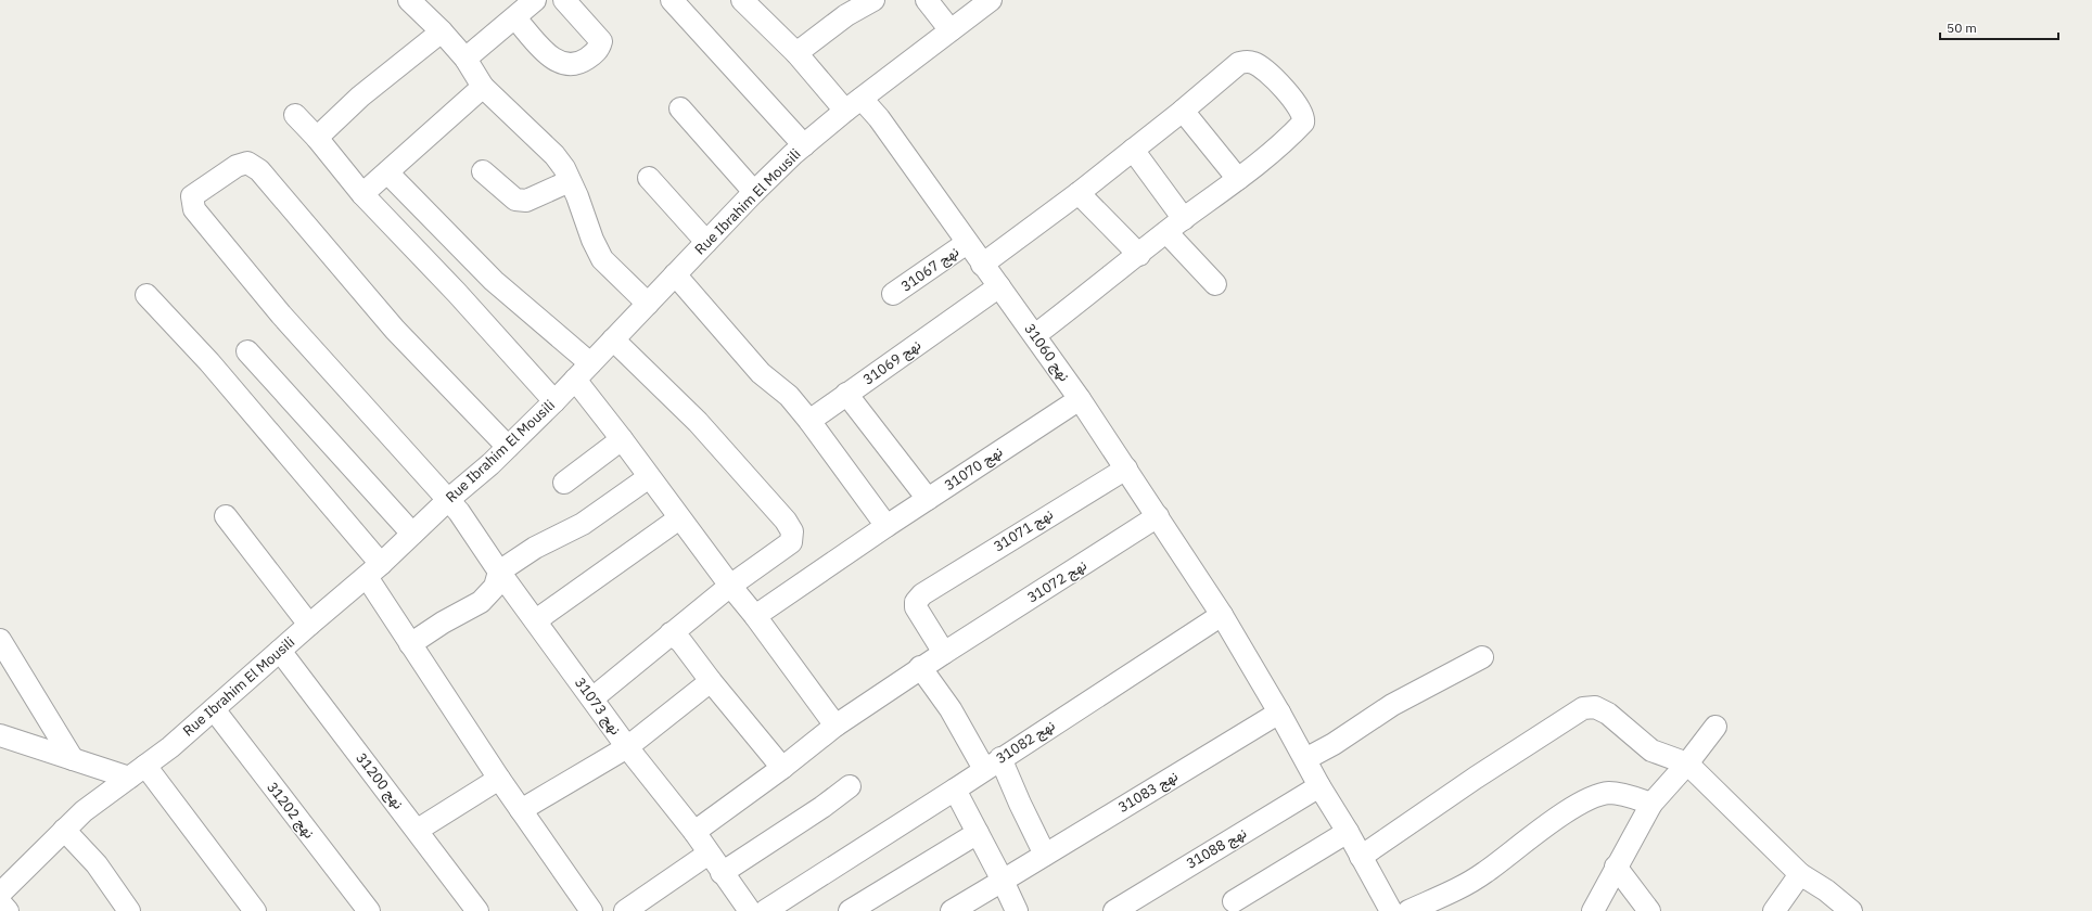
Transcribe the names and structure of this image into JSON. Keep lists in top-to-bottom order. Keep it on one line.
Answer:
{"streets":{"street":["Rue Ibrahim El Mousili","نهج 31067","نهج 31060","نهج 31069","نهج 31070","نهج 31071","نهج 31072","نهج 31073","نهج 31082","نهج 31200","نهج 31083","نهج 31202","نهج 31088"]},"crossings":[["Rue Ibrahim El Mousili","نهج 31060"],["Rue Ibrahim El Mousili","نهج 31073"],["Rue Ibrahim El Mousili","نهج 31200"],["Rue Ibrahim El Mousili","نهج 31202"],["نهج 31067","نهج 31060"],["نهج 31060","نهج 31069"],["نهج 31060","نهج 31070"],["نهج 31060","نهج 31071"],["نهج 31060","نهج 31072"],["نهج 31060","نهج 31082"],["نهج 31060","نهج 31083"],["نهج 31071","نهج 31072"],["نهج 31072","نهج 31073"]],"scale_bar":"50 m"}
